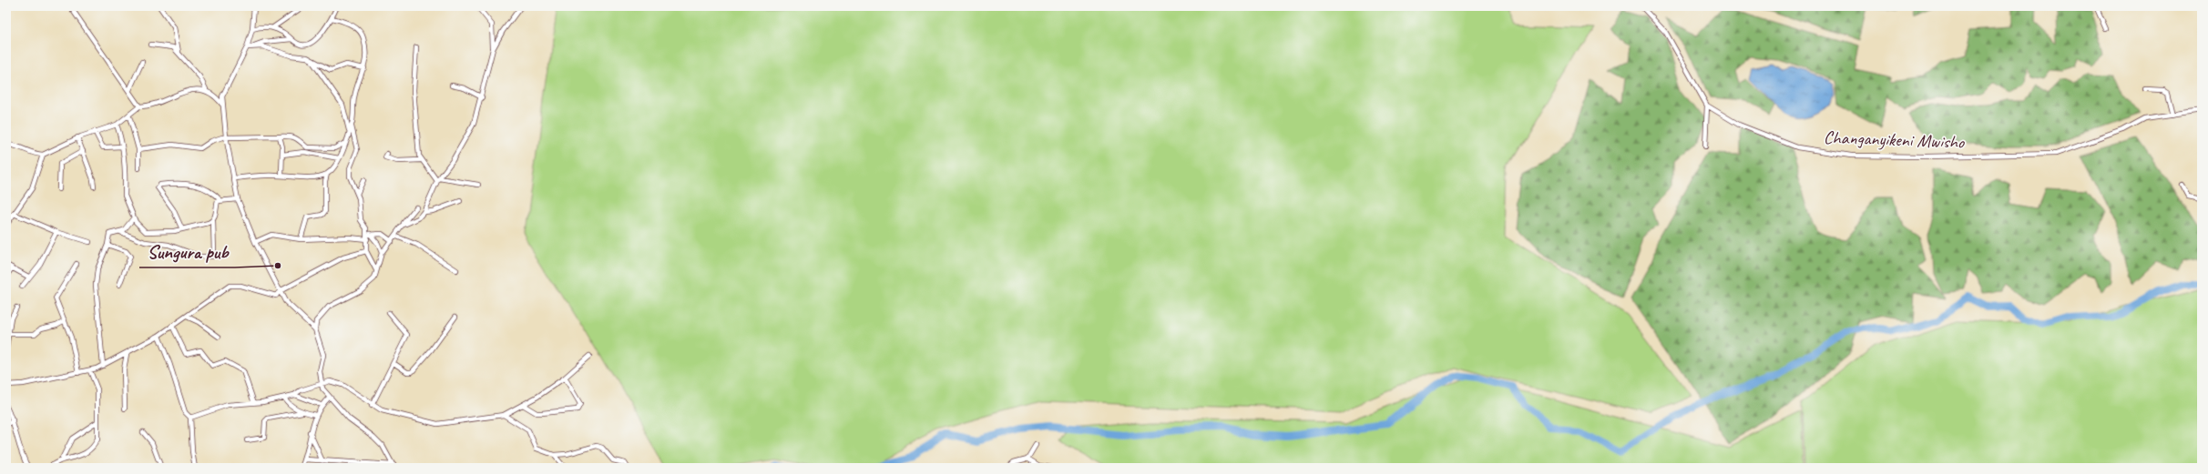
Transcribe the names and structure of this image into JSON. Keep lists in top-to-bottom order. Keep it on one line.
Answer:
{"streets":{"street":["Changanyikeni Mwisho"]},"places":["Sungura pub"]}
